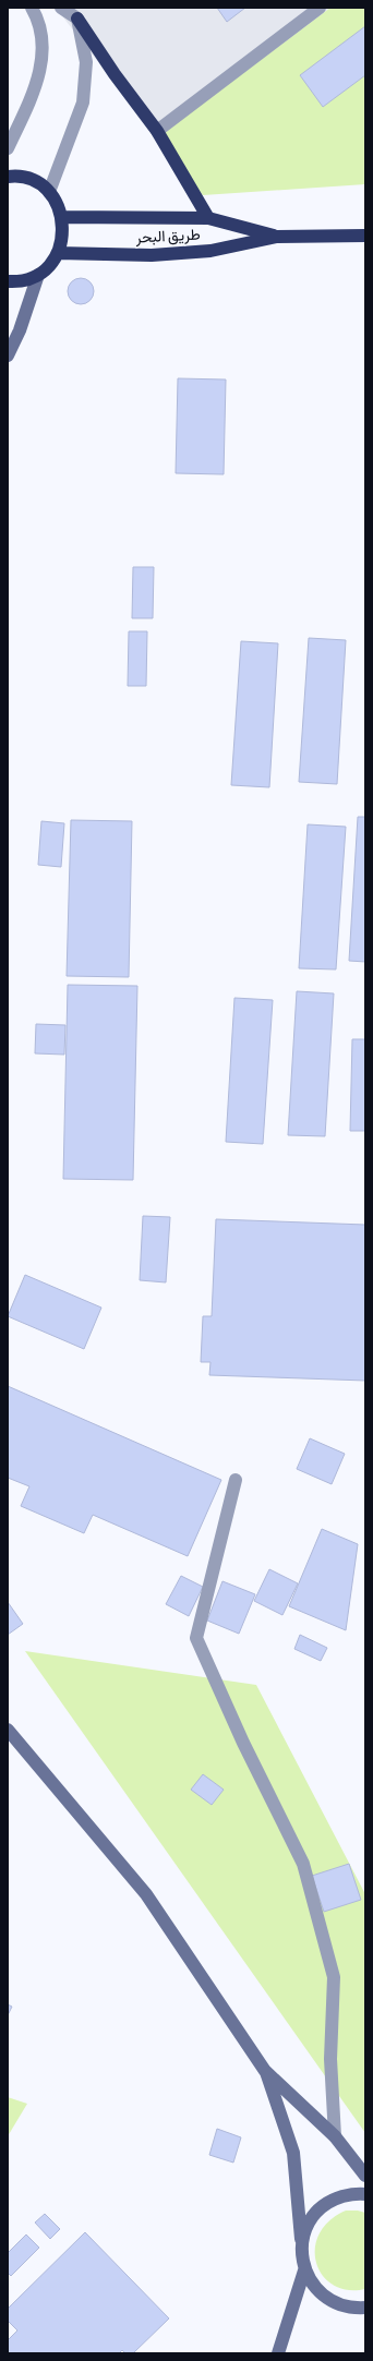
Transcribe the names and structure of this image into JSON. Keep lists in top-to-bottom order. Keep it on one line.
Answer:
{"streets":{"highway":["طريق البحر"]}}
